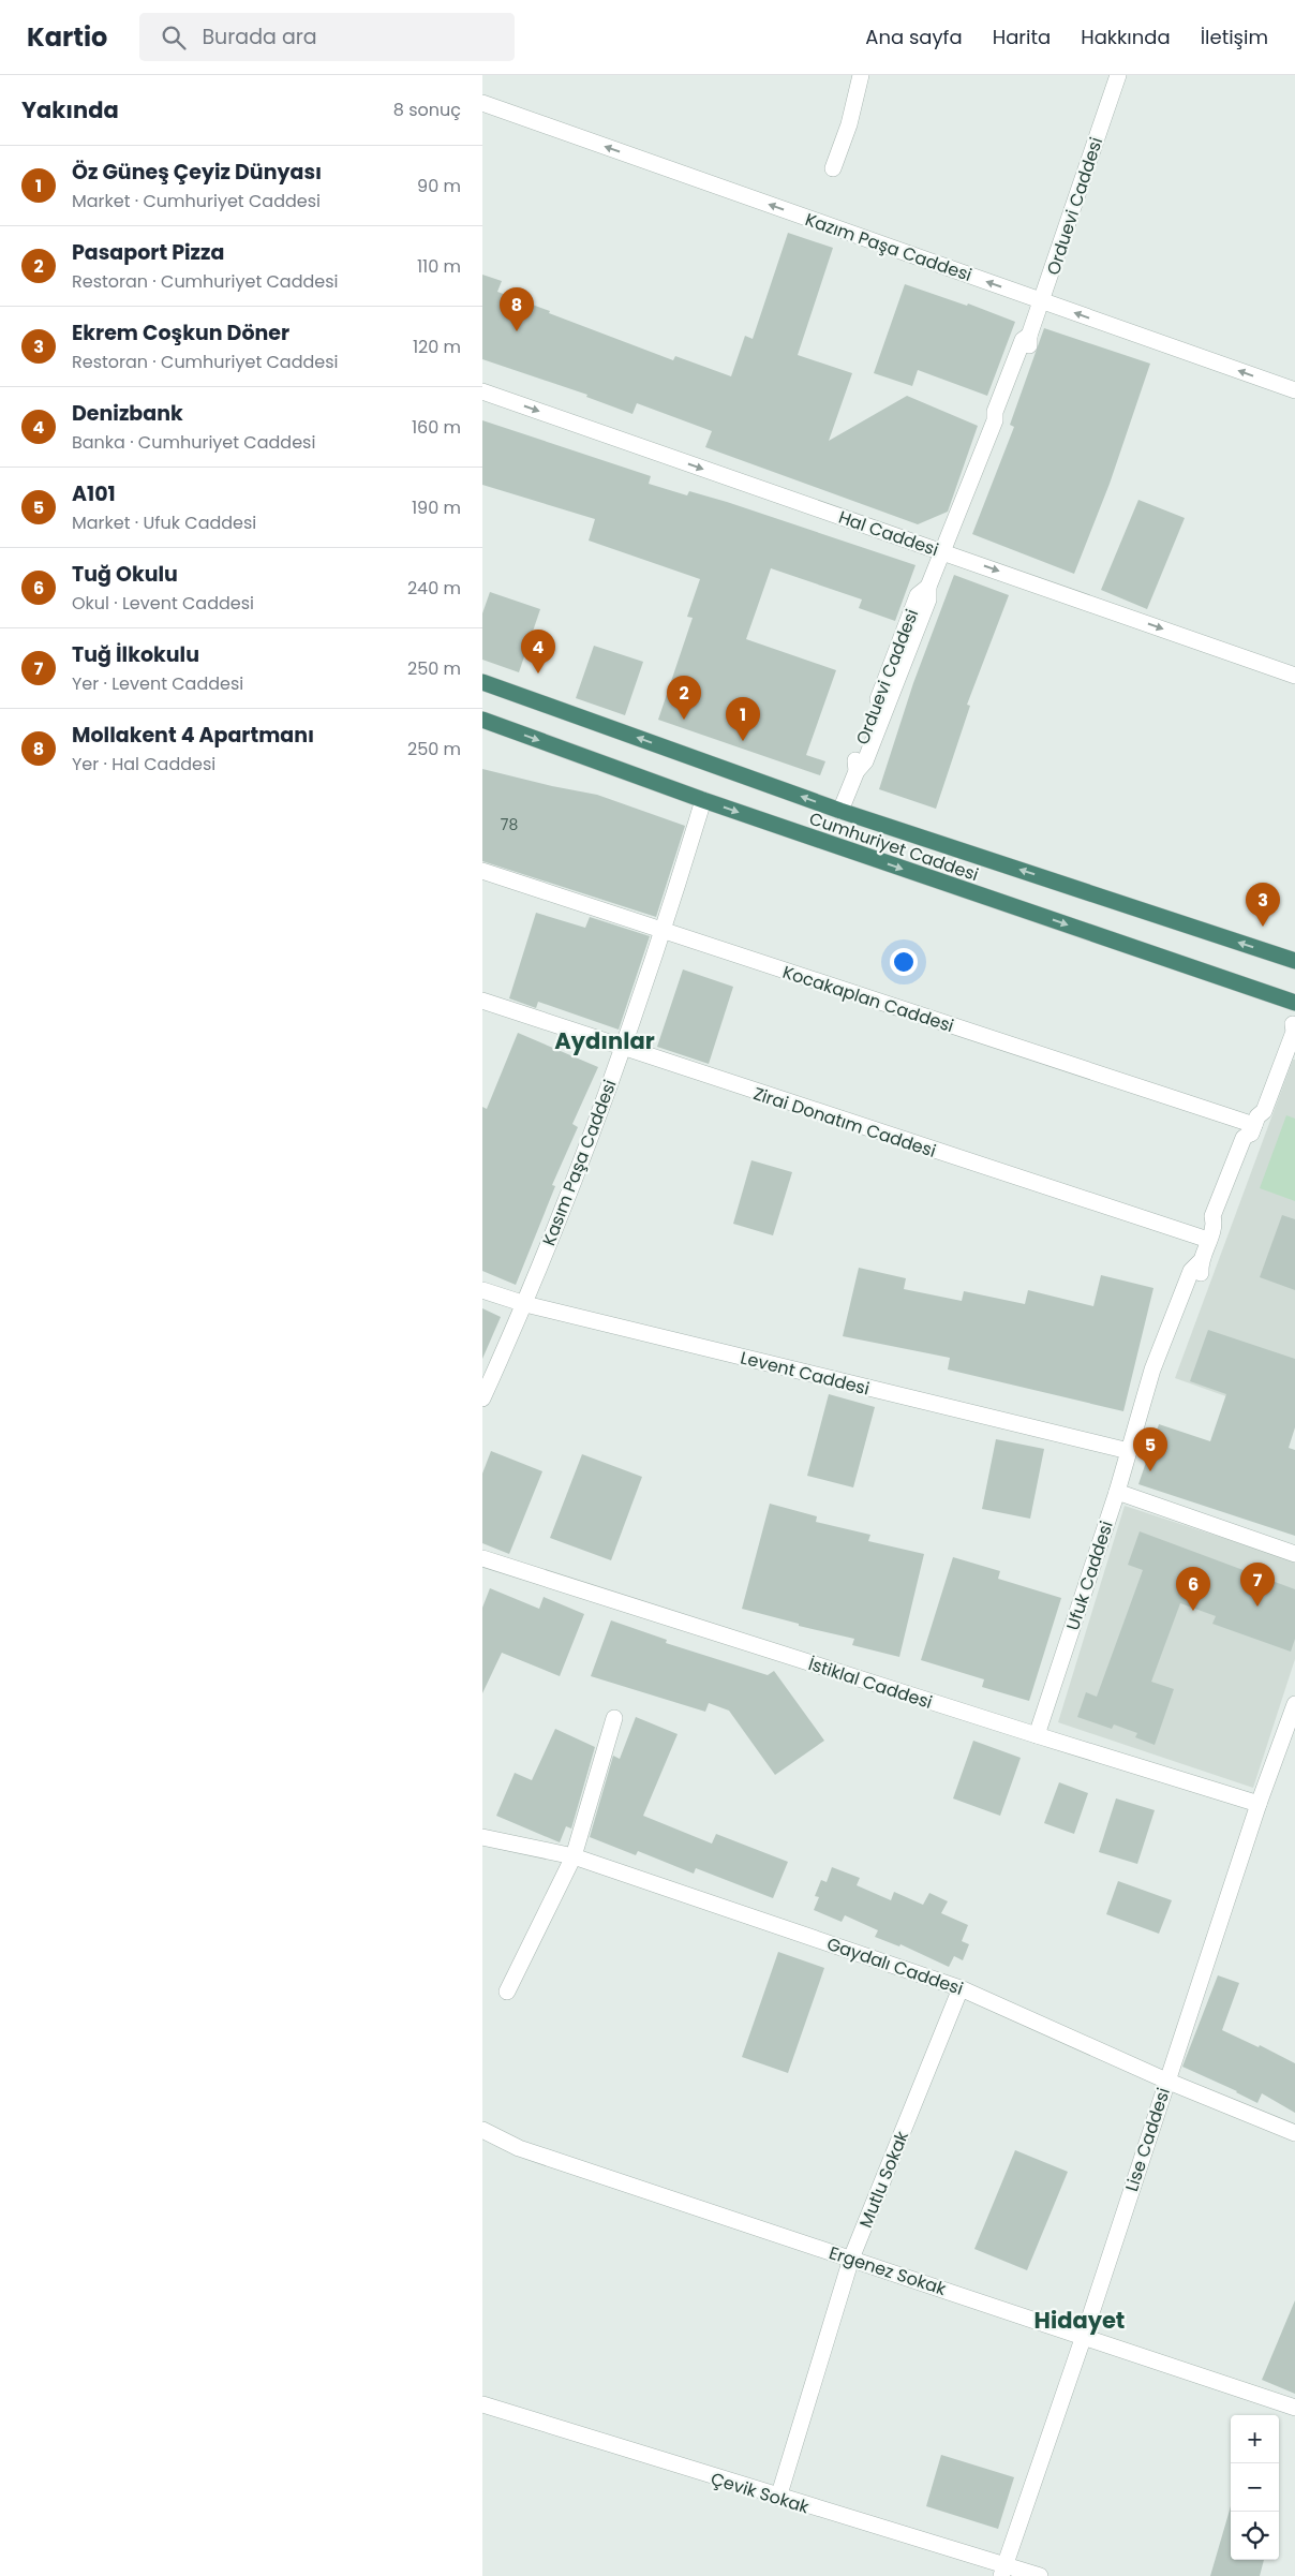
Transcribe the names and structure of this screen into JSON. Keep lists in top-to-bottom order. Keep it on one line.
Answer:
{"streets":{"highway":["Cumhuriyet Caddesi"],"street":["Orduevi Caddesi","Kazım Paşa Caddesi","Hal Caddesi","Kocakaplan Caddesi","Zirai Donatım Caddesi","Kasım Paşa Caddesi","Levent Caddesi","Ufuk Caddesi","İstiklal Caddesi","Gaydalı Caddesi","Lise Caddesi","Mutlu Sokak","Ergenez Sokak","Çevik Sokak"]},"crossings":[["Orduevi Caddesi","Kazım Paşa Caddesi"],["Orduevi Caddesi","Hal Caddesi"],["Orduevi Caddesi","Cumhuriyet Caddesi"],["Cumhuriyet Caddesi","Kasım Paşa Caddesi"],["Kocakaplan Caddesi","Kasım Paşa Caddesi"],["Kocakaplan Caddesi","Ufuk Caddesi"],["Zirai Donatım Caddesi","Kasım Paşa Caddesi"],["Zirai Donatım Caddesi","Ufuk Caddesi"],["Kasım Paşa Caddesi","Levent Caddesi"],["Levent Caddesi","Ufuk Caddesi"],["Ufuk Caddesi","İstiklal Caddesi"],["İstiklal Caddesi","Lise Caddesi"],["Gaydalı Caddesi","Lise Caddesi"],["Gaydalı Caddesi","Mutlu Sokak"],["Lise Caddesi","Ergenez Sokak"],["Lise Caddesi","Çevik Sokak"],["Mutlu Sokak","Ergenez Sokak"],["Mutlu Sokak","Çevik Sokak"]],"one_way":["Kazım Paşa Caddesi","Hal Caddesi"],"districts":["Aydınlar","Hidayet"],"house_numbers":["78"],"page":{"header":"Kartio","search":"Burada ara","nav":["Ana sayfa","Harita","Hakkında","İletişim"],"heading":["Yakında","8 sonuç"],"list":[{"mark":"1","name":"Öz Güneş Çeyiz Dünyası","note":"Market · Cumhuriyet Caddesi","value":"90 m"},{"mark":"2","name":"Pasaport Pizza","note":"Restoran · Cumhuriyet Caddesi","value":"110 m"},{"mark":"3","name":"Ekrem Coşkun Döner","note":"Restoran · Cumhuriyet Caddesi","value":"120 m"},{"mark":"4","name":"Denizbank","note":"Banka · Cumhuriyet Caddesi","value":"160 m"},{"mark":"5","name":"A101","note":"Market · Ufuk Caddesi","value":"190 m"},{"mark":"6","name":"Tuğ Okulu","note":"Okul · Levent Caddesi","value":"240 m"},{"mark":"7","name":"Tuğ İlkokulu","note":"Yer · Levent Caddesi","value":"250 m"},{"mark":"8","name":"Mollakent 4 Apartmanı","note":"Yer · Hal Caddesi","value":"250 m"}],"pins":["8","4","2","1","3","5","7","6"],"map_buttons":["+","−"]}}
